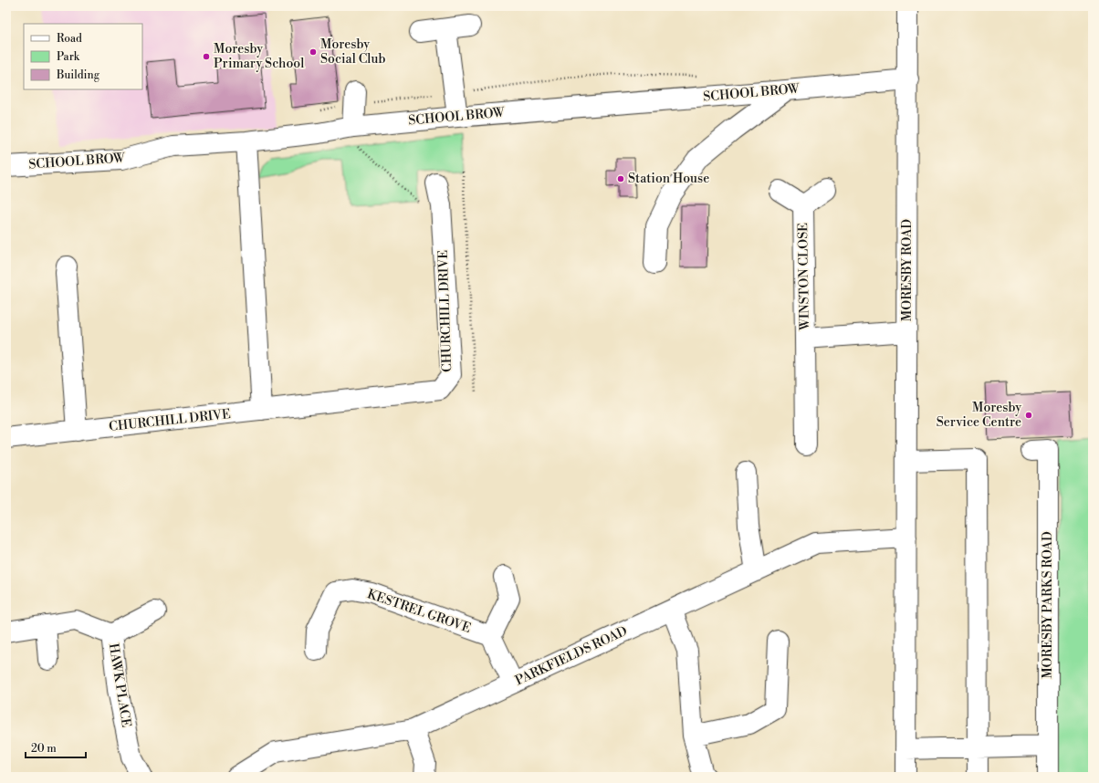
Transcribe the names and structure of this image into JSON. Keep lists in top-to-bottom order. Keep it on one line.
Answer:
{"streets":{"street":["SCHOOL BROW","MORESBY ROAD","WINSTON CLOSE","CHURCHILL DRIVE","MORESBY PARKS ROAD","KESTREL GROVE","PARKFIELDS ROAD","HAWK PLACE"]},"crossings":[["SCHOOL BROW","MORESBY ROAD"],["MORESBY ROAD","WINSTON CLOSE"]],"places":["Moresby Social Club","Moresby Primary School","Station House","Moresby Service Centre"],"legend":["Road","Park","Building"],"scale_bar":"20 m"}
